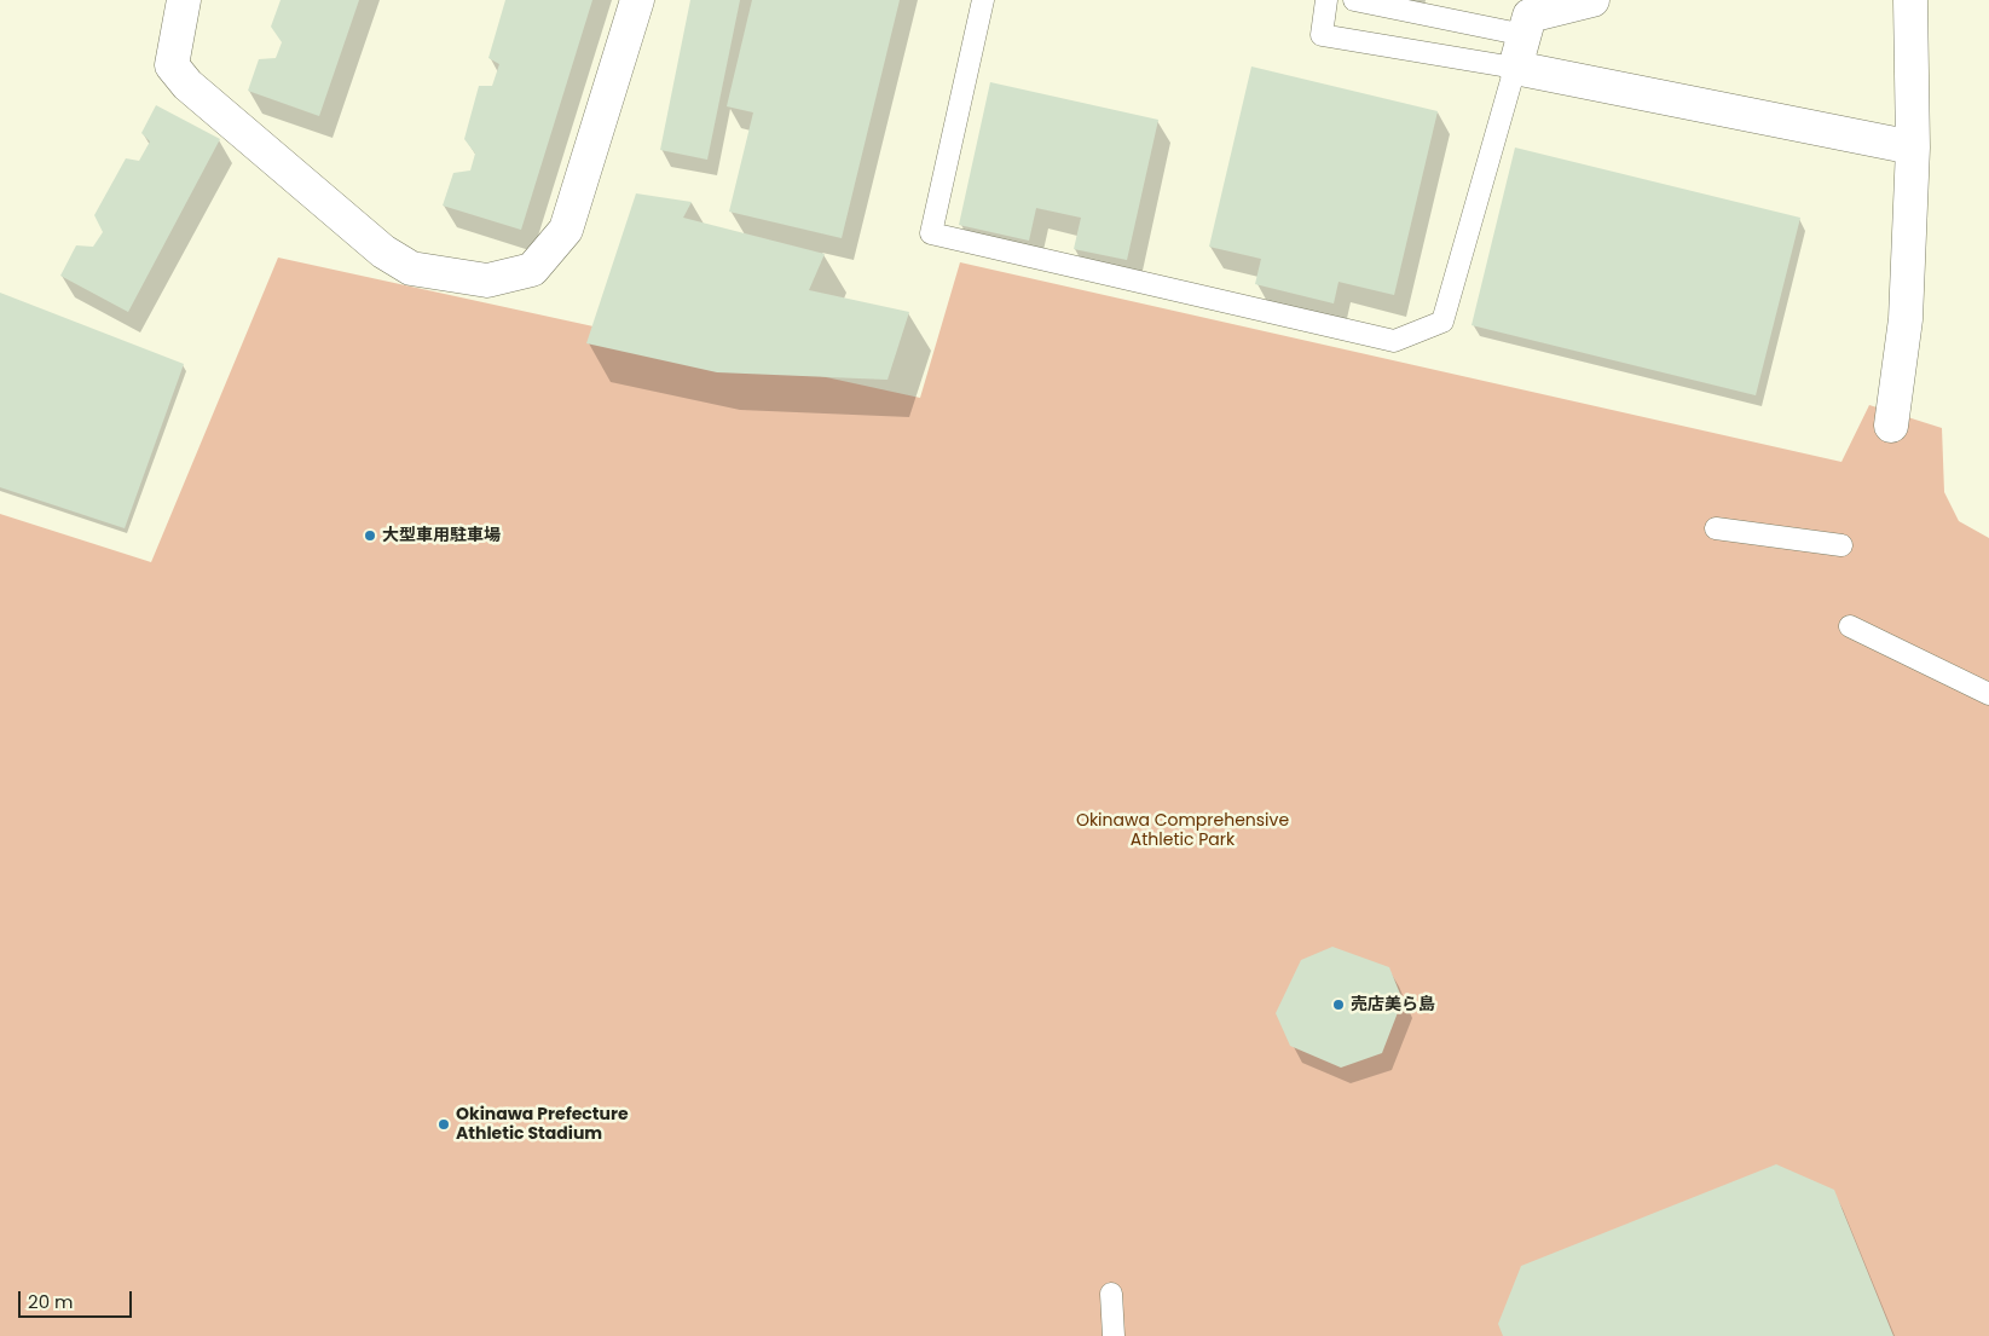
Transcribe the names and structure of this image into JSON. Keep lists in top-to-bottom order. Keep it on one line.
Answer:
{"parks":["Okinawa Comprehensive Athletic Park"],"places":["大型車用駐車場","売店美ら島","Okinawa Prefecture Athletic Stadium"],"scale_bar":"20 m"}
